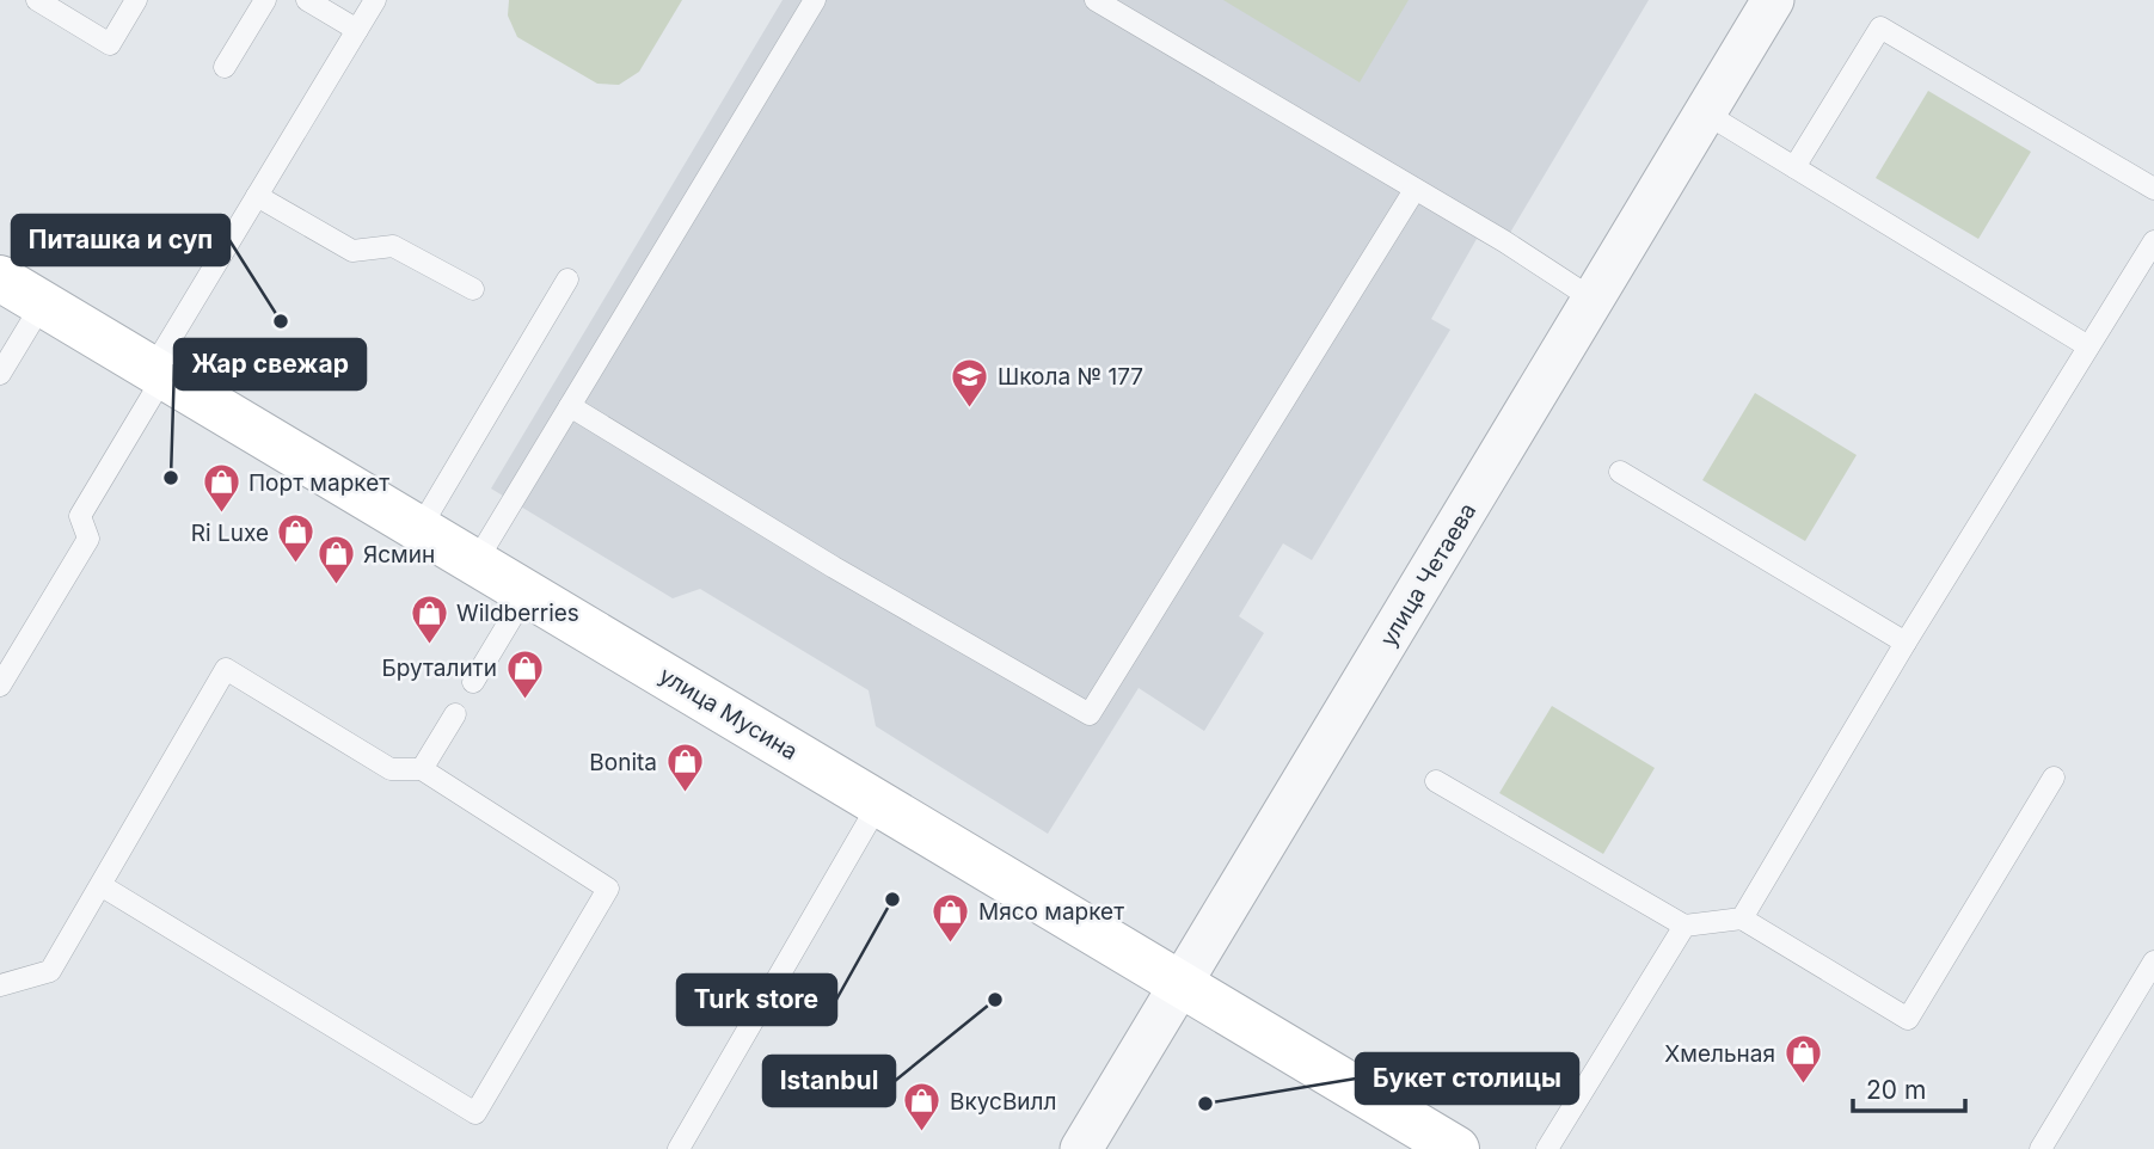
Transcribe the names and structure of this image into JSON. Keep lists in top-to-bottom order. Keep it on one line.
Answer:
{"streets":{"street":["улица Четаева","улица Мусина"]},"crossings":[["улица Четаева","улица Мусина"]],"places":{"other":["Питашка и суп","Жар свежар","Turk store","Istanbul","Букет столицы"],"school or university":["Школа № 177"],"shop":["Порт маркет","Ri Luxe","Ясмин","Wildberries","Бруталити","Bonita","Мясо маркет","Хмельная","ВкусВилл"]},"scale_bar":"20 m"}
